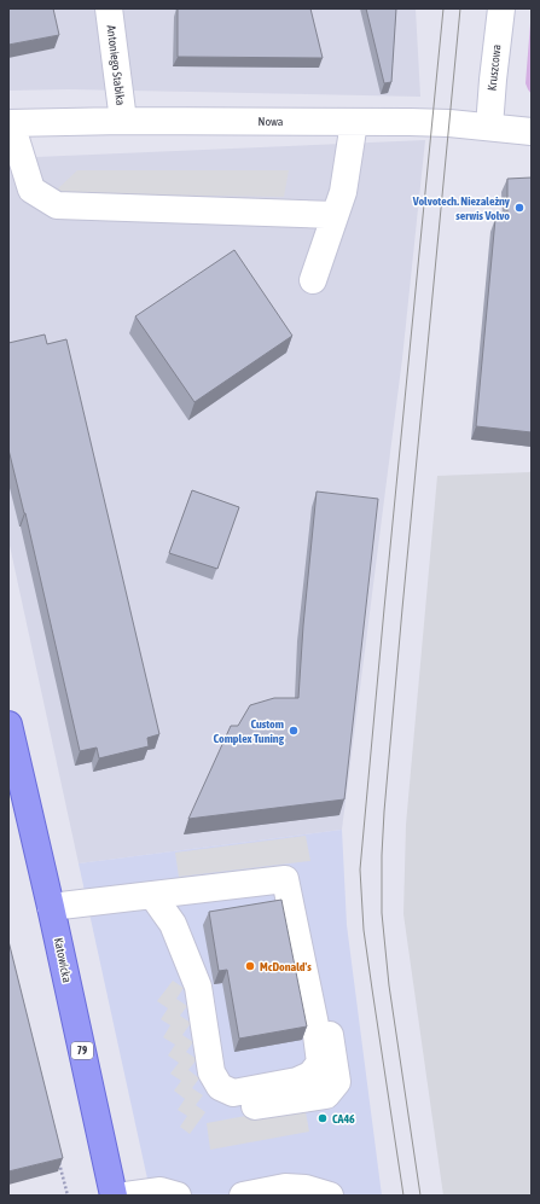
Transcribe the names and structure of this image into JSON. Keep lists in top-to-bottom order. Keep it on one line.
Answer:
{"streets":{"main road":["Katowicka","79"],"street":["Antoniego Stabika","Kruszcowa","Nowa"]},"crossings":[["Antoniego Stabika","Nowa"],["Kruszcowa","Nowa"]],"places":["Volvotech. Niezależny serwis Volvo","Custom Complex Tuning","McDonald's","CA46"]}
